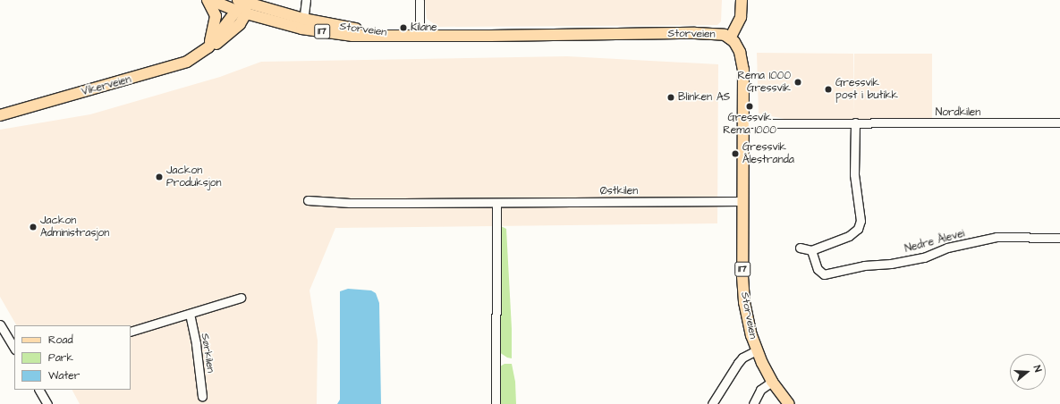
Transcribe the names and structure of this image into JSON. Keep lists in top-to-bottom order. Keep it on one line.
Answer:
{"streets":{"main road":["Storveien","117","Vikerveien"],"street":["Nordkilen","Østkilen","Nedre Ålevei","Sørkilen"]},"crossings":[["Storveien","117"],["Storveien","Vikerveien"],["Storveien","Nordkilen"],["Storveien","Østkilen"],["117","Vikerveien"]],"places":["Kilane","Rema 1000 Gressvik","Gressvik post i butikk","Blinken AS","Gressvik Rema 1000","Gressvik Ålestranda","Jackon Produksjon","Jackon Administrasjon"],"legend":["Road","Park","Water"],"north":"right"}
